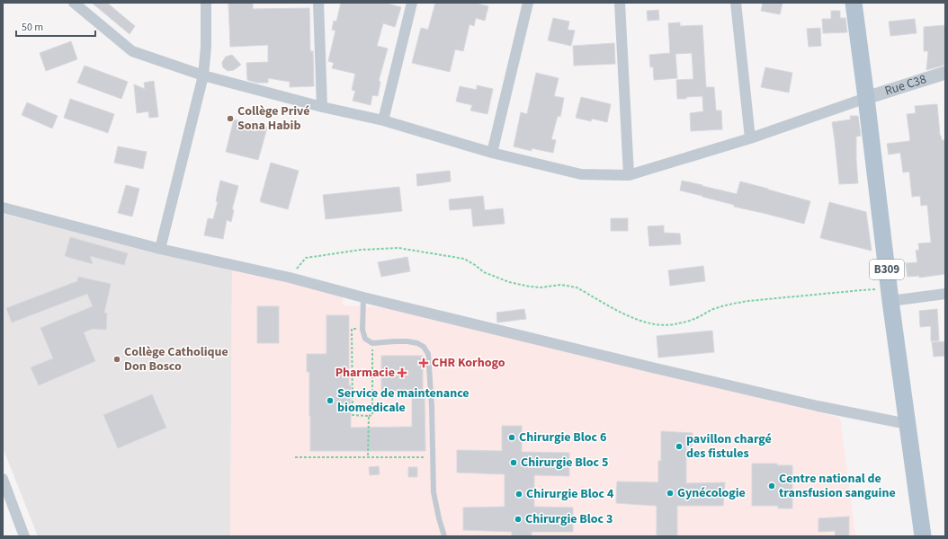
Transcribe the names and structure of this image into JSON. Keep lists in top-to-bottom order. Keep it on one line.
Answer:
{"streets":{"main road":["B309"],"street":["Rue C38"]},"crossings":[["Rue C38","B309"]],"places":{"other":["Collège Privé Sona Habib","Collège Catholique Don Bosco","Service de maintenance biomedicale","Chirurgie Bloc 6","pavillon chargé des fistules","Chirurgie Bloc 5","Centre national de transfusion sanguine","Gynécologie","Chirurgie Bloc 4","Chirurgie Bloc 3"],"health":["CHR Korhogo","Pharmacie"]},"scale_bar":"50 m"}
